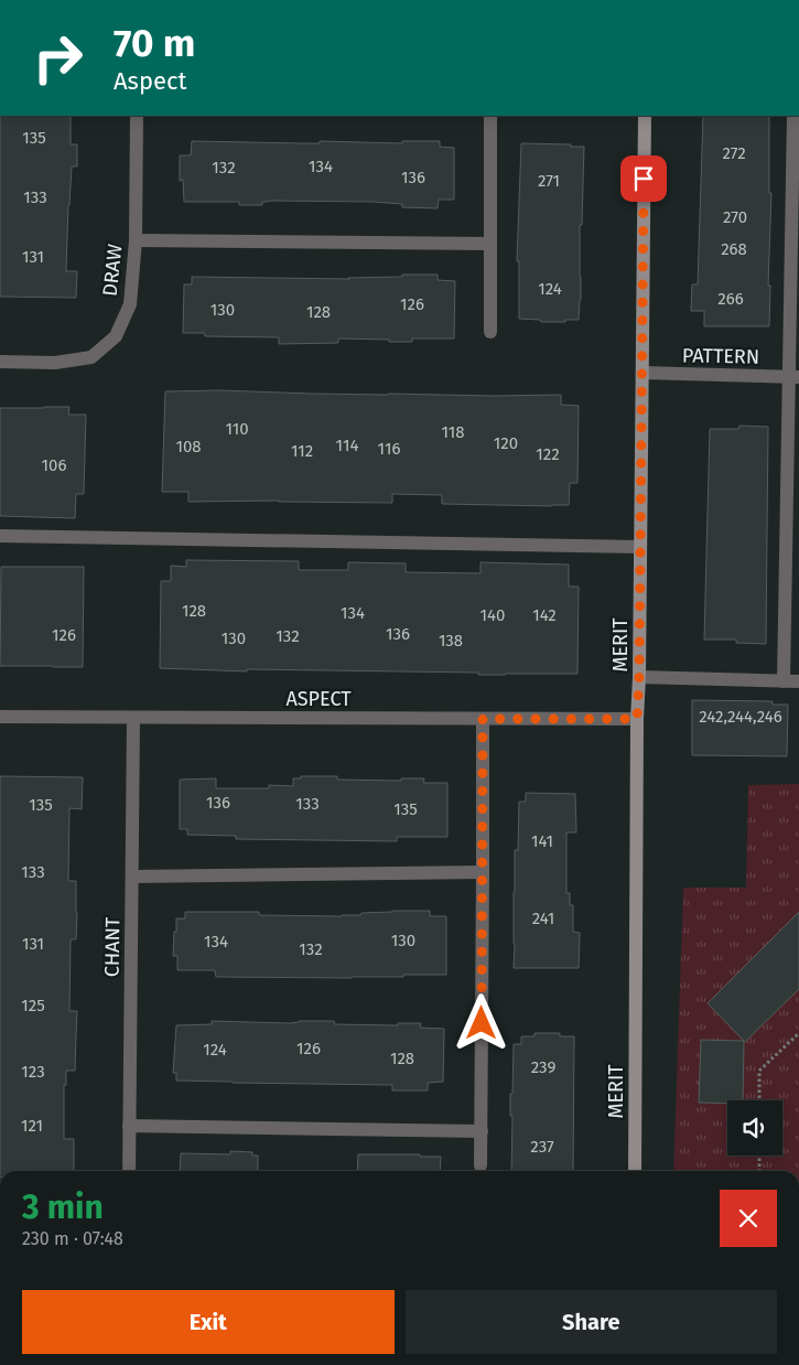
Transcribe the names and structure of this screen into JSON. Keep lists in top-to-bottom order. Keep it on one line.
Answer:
{"streets":{"street":["DRAW","PATTERN","MERIT","ASPECT","CHANT"]},"crossings":[["PATTERN","MERIT"],["MERIT","ASPECT"],["ASPECT","CHANT"]],"house_numbers":["135","272","134","132","136","271","133","270","268","131","124","266","126","130","128","110","118","120","114","108","116","112","122","106","128","134","140","142","136","126","132","130","138","242,244,246","136","133","135","135","141","133","241","130","134","131","132","125","126","124","128","239","123","121","237"],"page":{"turn":["70 m","Aspect"],"heading":["3 min","230 m · 07:48"],"buttons":["Exit","Share"]}}
